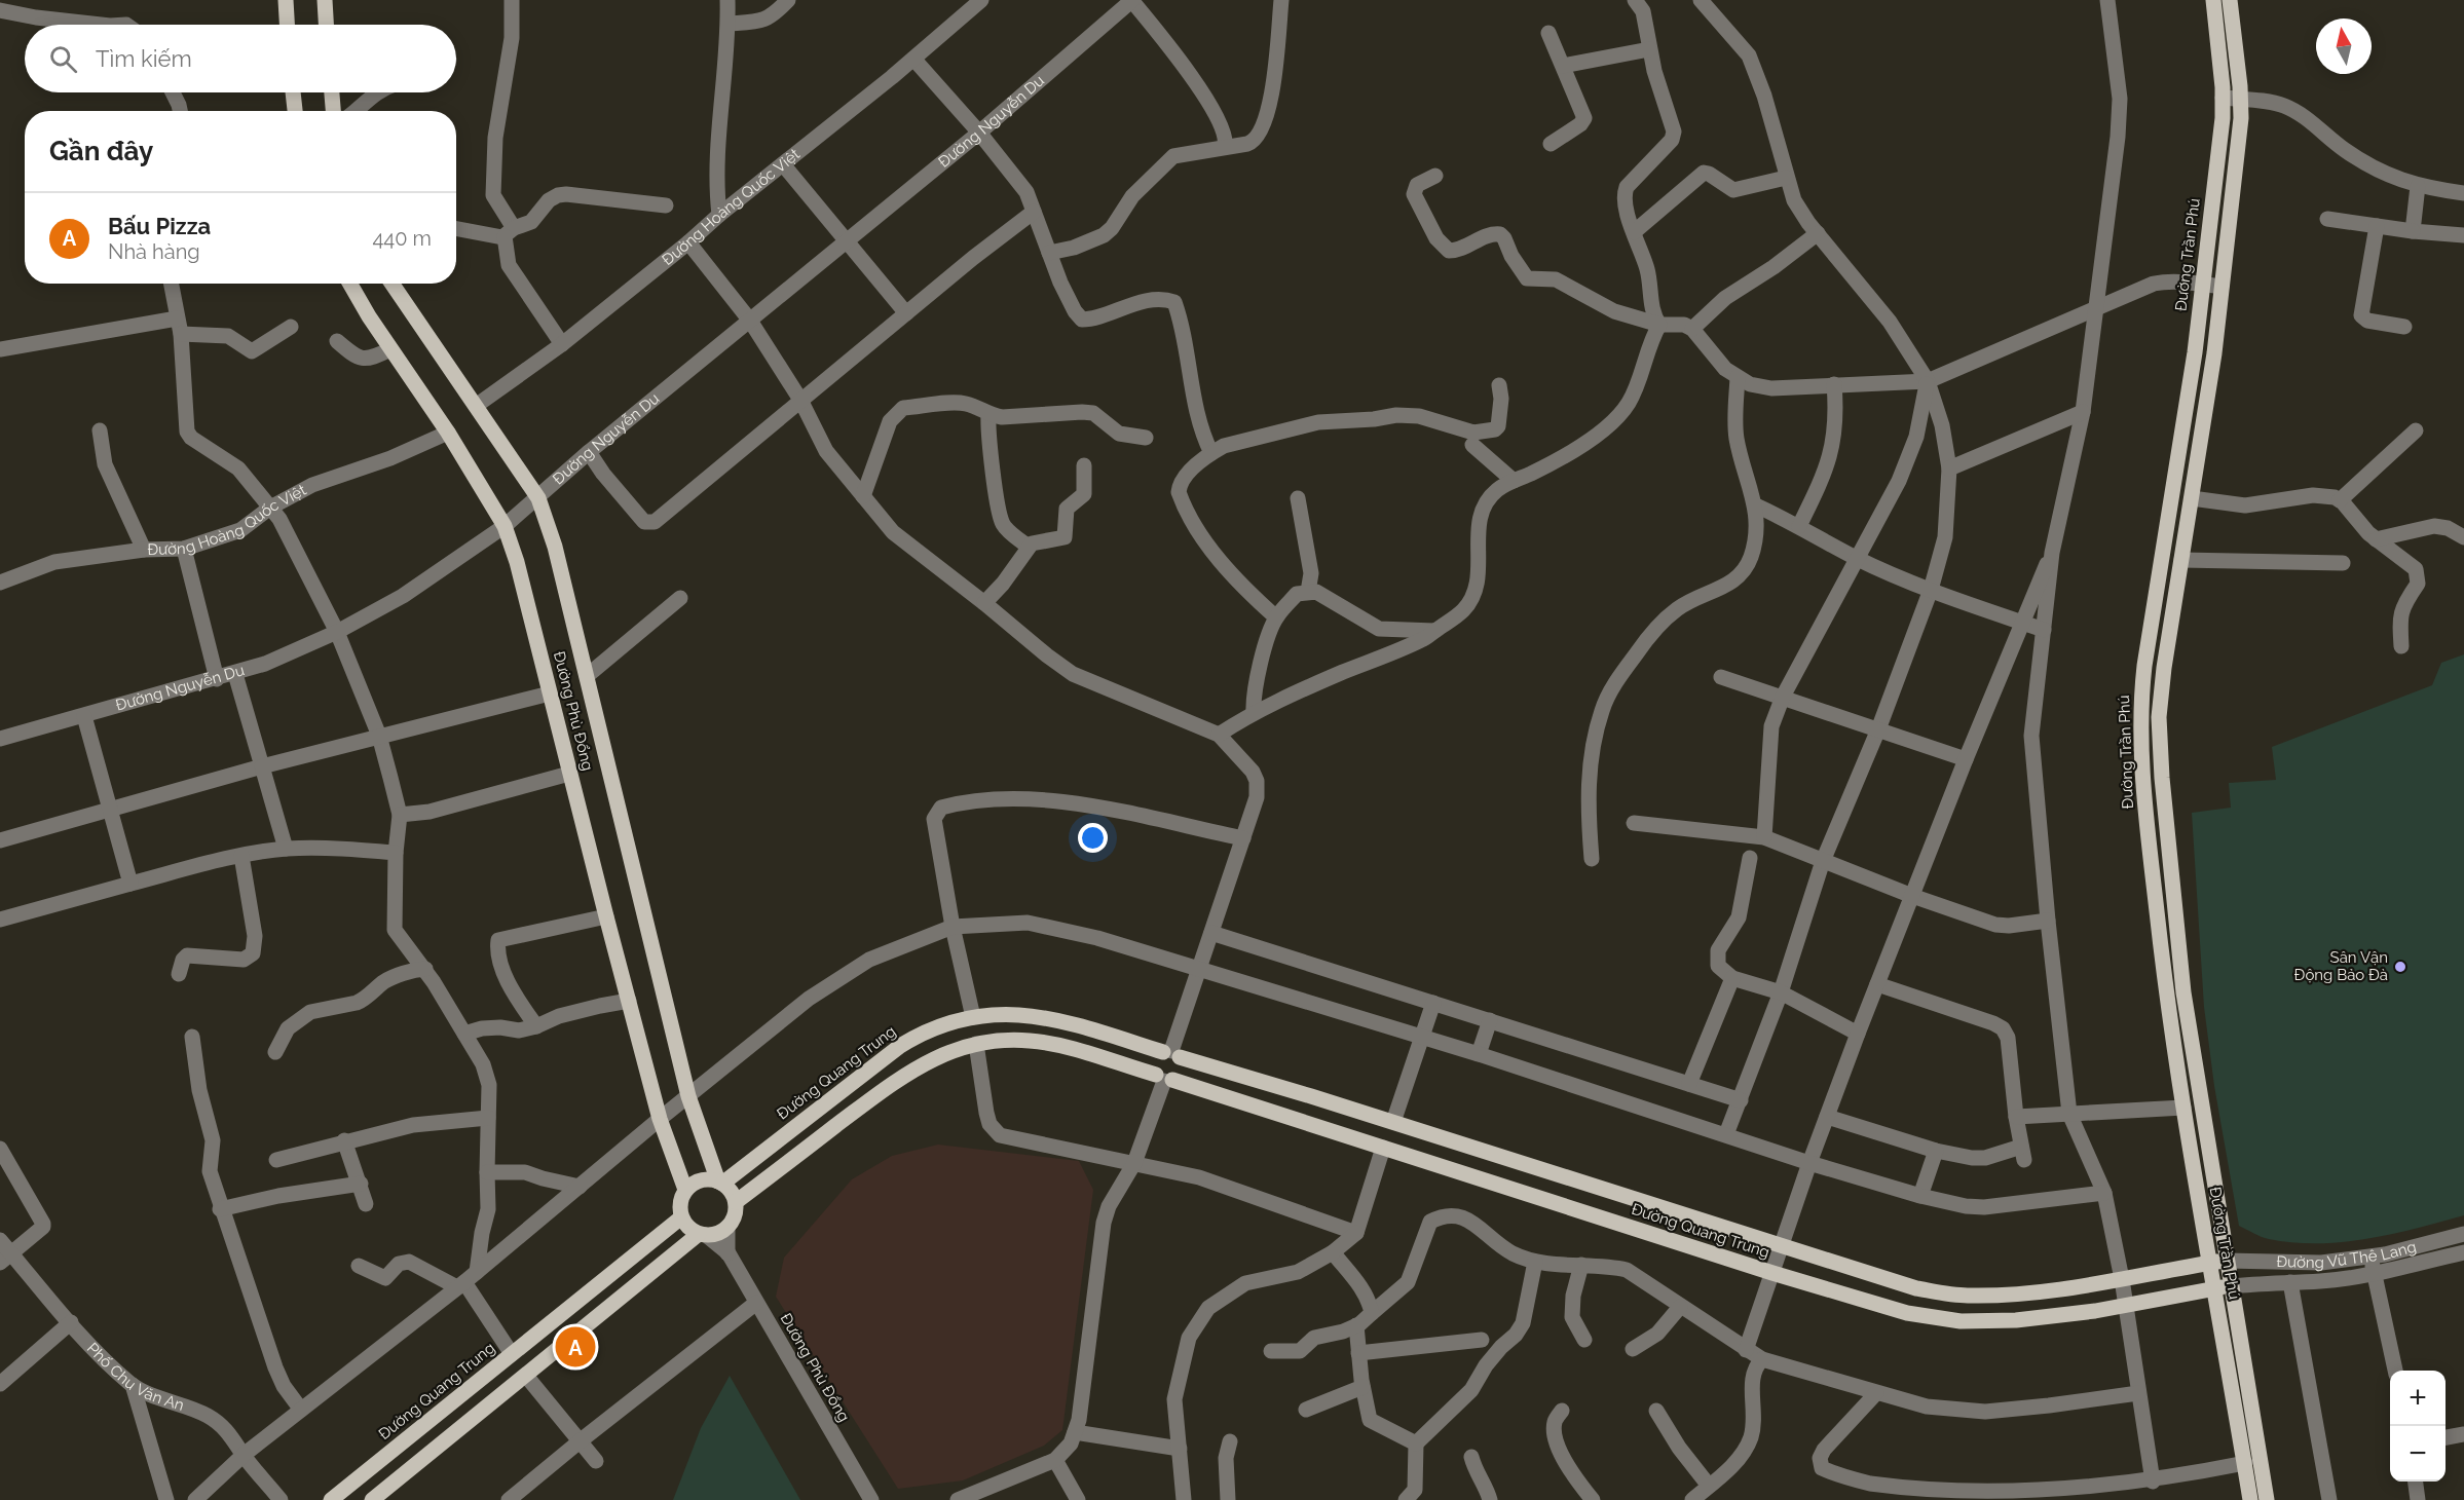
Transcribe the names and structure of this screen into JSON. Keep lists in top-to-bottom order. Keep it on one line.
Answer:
{"streets":{"main road":["Đường Trần Phú","Đường Phù Đổng","Đường Quang Trung"],"street":["Đường Nguyễn Du","Đường Hoàng Quốc Việt","Đường Vũ Thê Lang","Phố Chu Văn An"]},"crossings":[["Đường Nguyễn Du","Đường Phù Đổng"],["Đường Hoàng Quốc Việt","Đường Phù Đổng"],["Đường Trần Phú","Đường Quang Trung"],["Đường Trần Phú","Đường Vũ Thê Lang"],["Đường Phù Đổng","Đường Quang Trung"],["Đường Quang Trung","Đường Vũ Thê Lang"]],"places":["Sân Vận Động Bảo Đà"],"north":"top","page":{"search":"Tìm kiếm","heading":"Gần đây","list":[{"mark":"A","name":"Bấu Pizza","note":"Nhà hàng","value":"440 m"}],"pins":"A","map_buttons":["+","−"]}}
